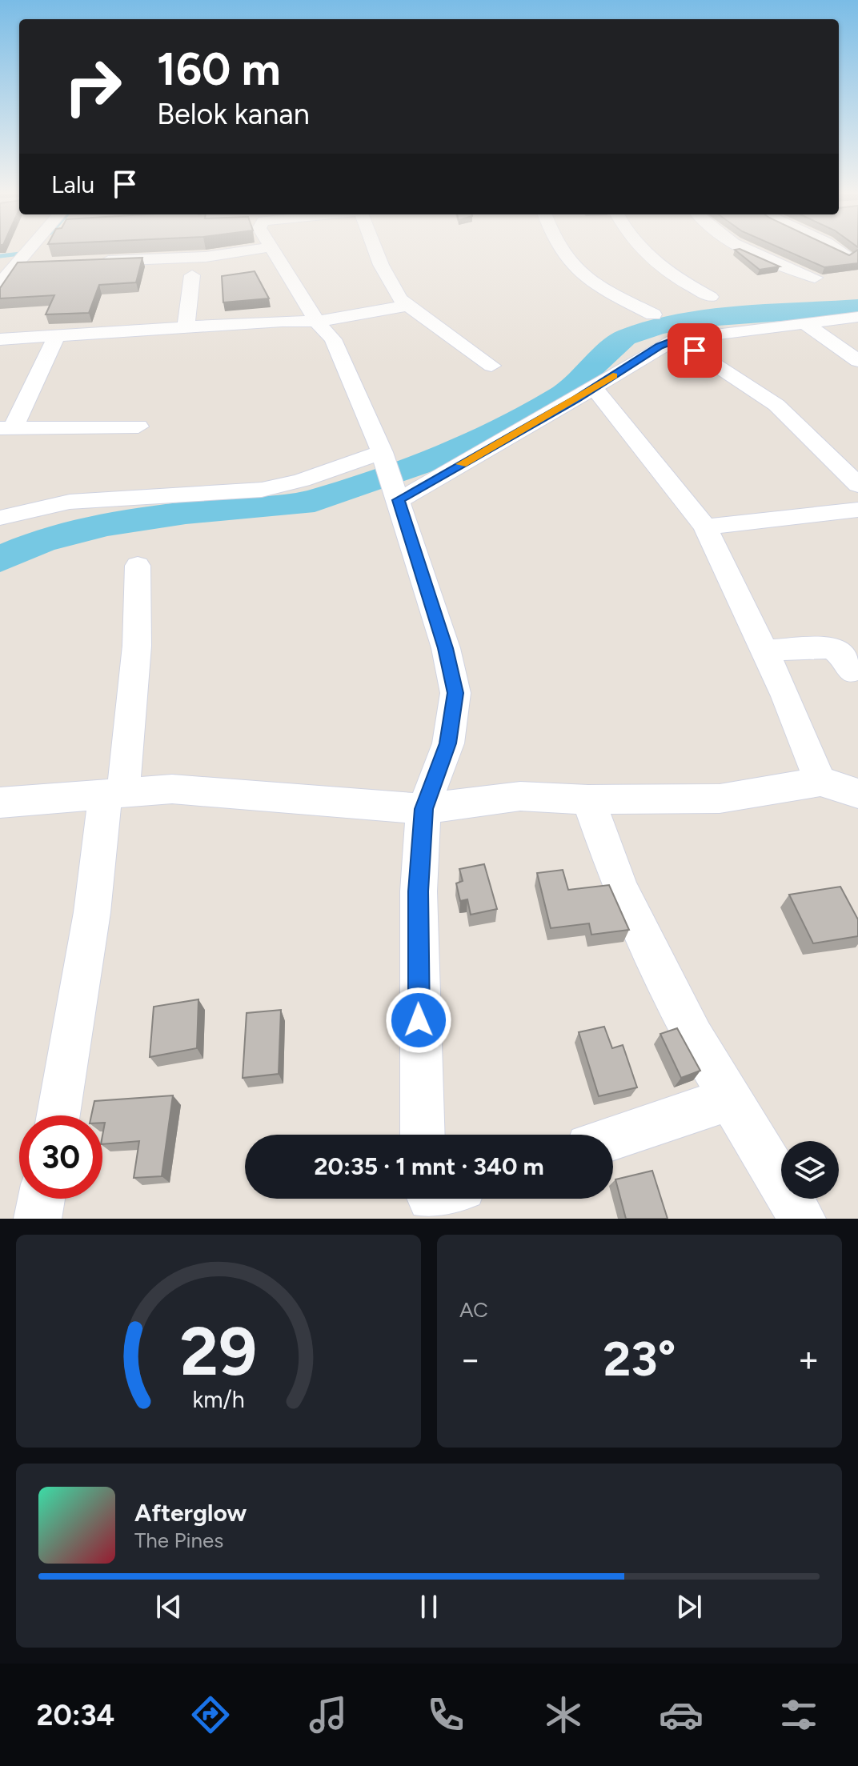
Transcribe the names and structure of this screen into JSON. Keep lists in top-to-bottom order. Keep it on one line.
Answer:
{"page":{"turn":["160 m","Belok kanan"],"then":"Lalu","limit":"30","trip":"20:35 · 1 mnt · 340 m","tile":"AC","heat":["−","23°","+"],"song":["Afterglow","The Pines"],"tabs":"20:34","gauge":["29","km/h"]}}
